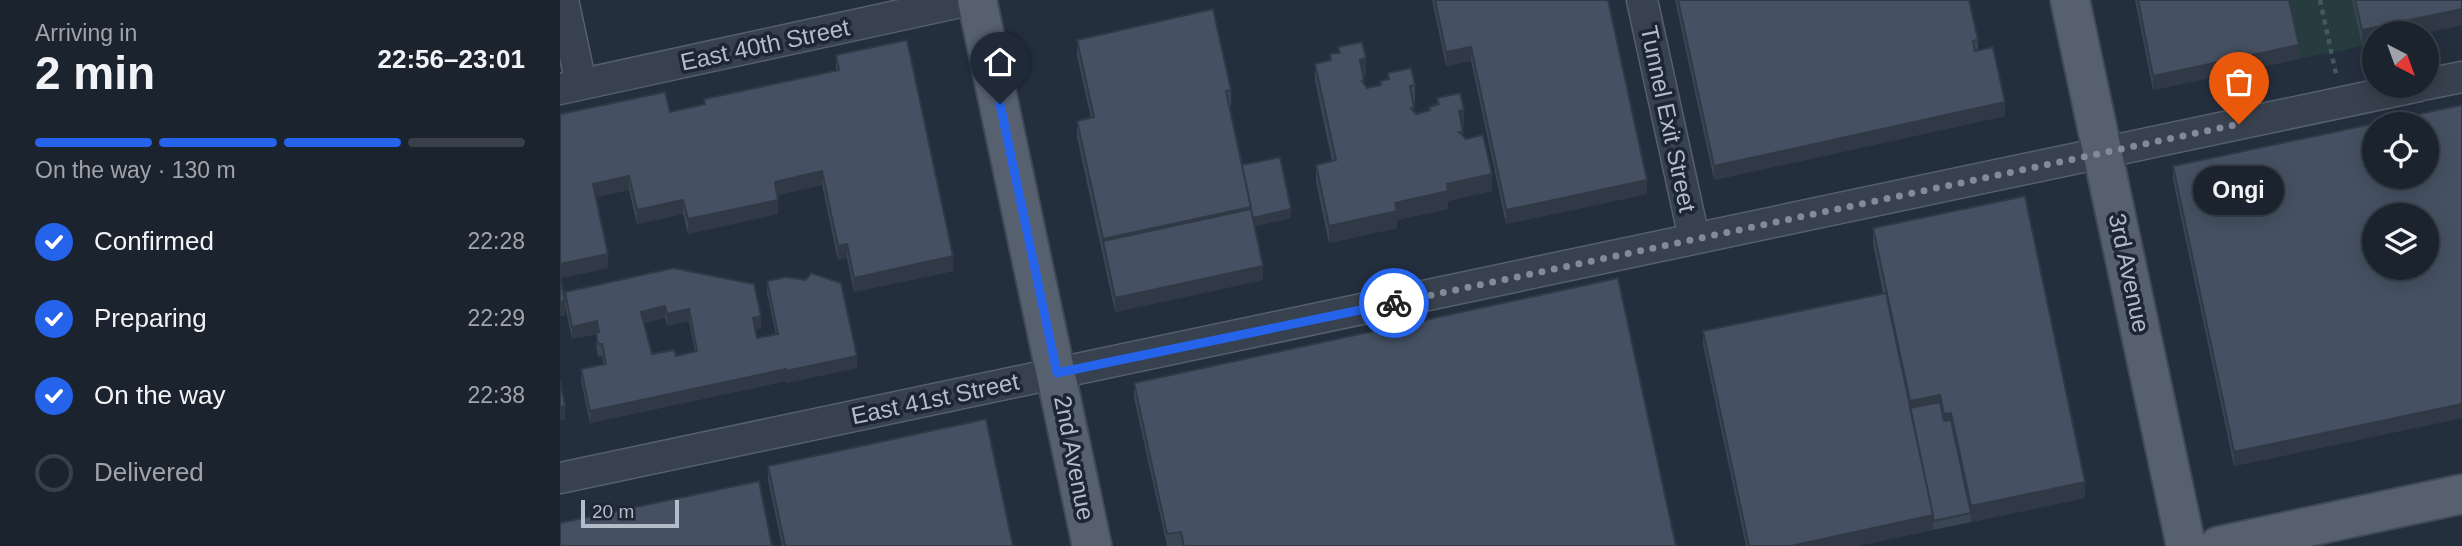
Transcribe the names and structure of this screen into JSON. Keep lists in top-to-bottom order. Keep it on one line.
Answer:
{"streets":{"main road":["3rd Avenue","2nd Avenue"],"street":["East 40th Street","Tunnel Exit Street","East 41st Street"]},"crossings":[["Tunnel Exit Street","East 41st Street"],["3rd Avenue","East 41st Street"],["East 41st Street","2nd Avenue"]],"places":["Ongi"],"scale_bar":"20 m","north":"bottom right","page":{"heading":["2 min","Arriving in","22:56–23:01"],"bar":"On the way · 130 m","bubble":"Ongi","list":[["Confirmed","22:28"],["Preparing","22:29"],["On the way","22:38"],"Delivered"],"scale":"20 m"}}
